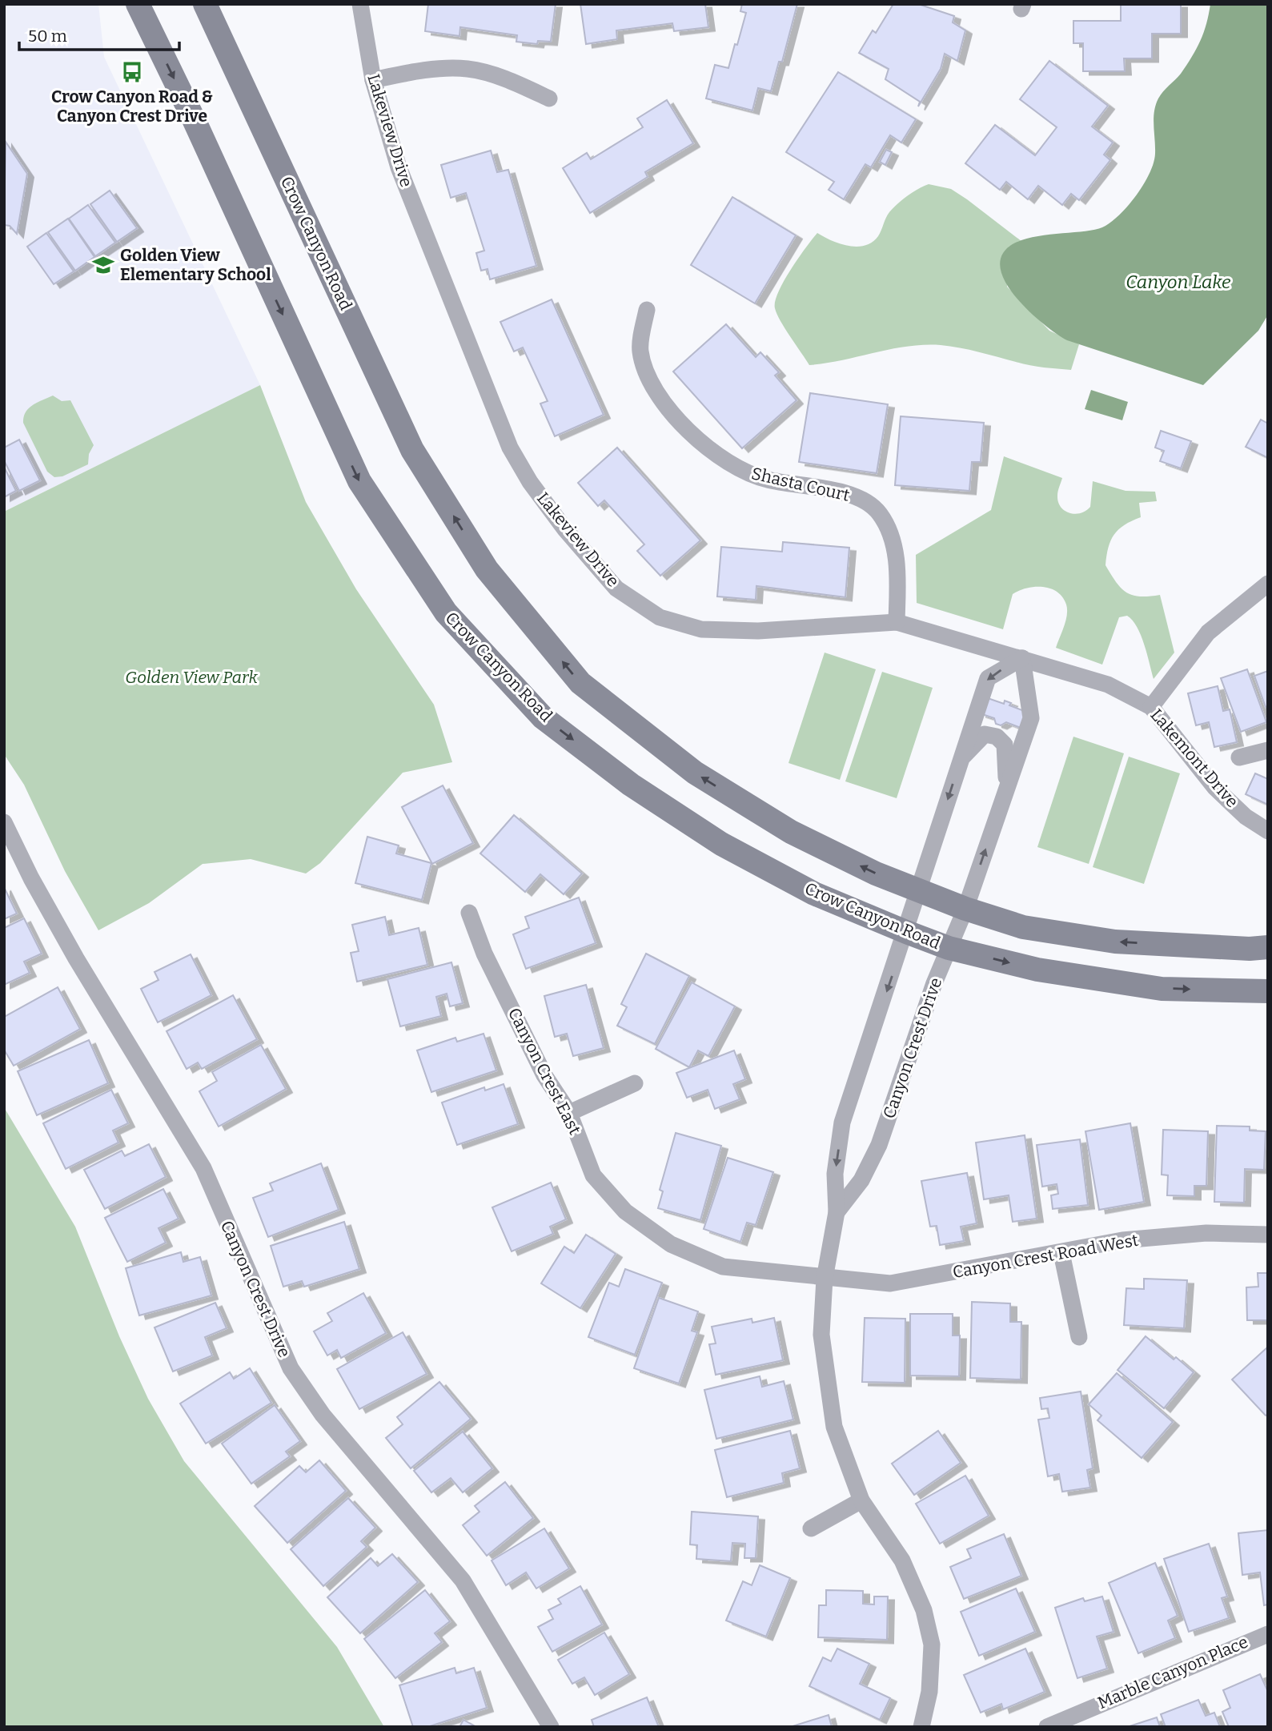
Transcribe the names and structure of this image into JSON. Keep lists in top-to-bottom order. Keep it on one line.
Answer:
{"streets":{"main road":["Crow Canyon Road"],"street":["Lakeview Drive","Shasta Court","Lakemont Drive","Canyon Crest Drive","Canyon Crest East","Canyon Crest Road West","Marble Canyon Place"]},"crossings":[["Lakeview Drive","Shasta Court"],["Lakeview Drive","Lakemont Drive"],["Lakeview Drive","Canyon Crest Drive"],["Crow Canyon Road","Canyon Crest Drive"],["Lakemont Drive","Canyon Crest Drive"],["Canyon Crest Drive","Canyon Crest East"],["Canyon Crest Drive","Canyon Crest Road West"],["Canyon Crest East","Canyon Crest Road West"]],"water":["Canyon Lake"],"parks":["Golden View Park"],"places":{"bus stop":["Crow Canyon Road & Canyon Crest Drive"],"school or university":["Golden View Elementary School"]},"scale_bar":"50 m"}
